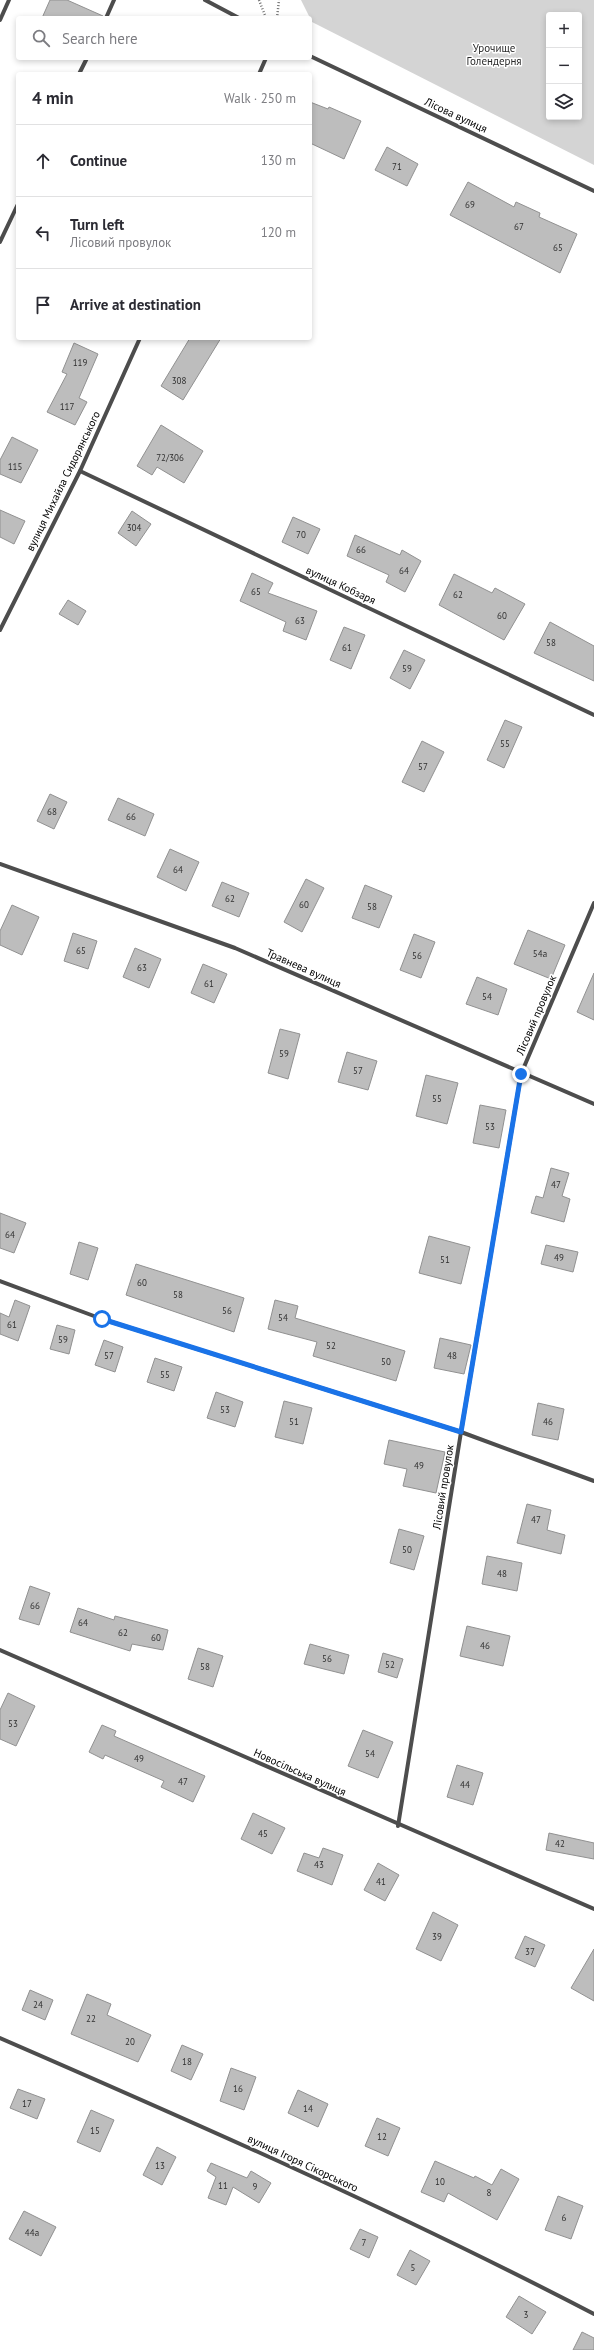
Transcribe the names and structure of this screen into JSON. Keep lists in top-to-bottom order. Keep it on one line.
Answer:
{"streets":{"street":["Лісова вулиця","вулиця Михайла Сидорянського","вулиця Кобзаря","Травнева вулиця","Лісовий провулок","Новосільська вулиця","вулиця Ігоря Сікорського"]},"crossings":[["вулиця Михайла Сидорянського","вулиця Кобзаря"],["Травнева вулиця","Лісовий провулок"],["Лісовий провулок","Новосільська вулиця"]],"parks":["Урочище Голендерня"],"house_numbers":["71","69","67","65","119","308","117","72/306","115","304","70","66","64","65","62","60","63","58","61","59","55","57","68","66","64","62","60","58","65","54а","56","63","61","54","59","57","55","53","47","64","49","51","60","58","56","54","61","59","52","57","48","50","55","53","51","46","49","47","50","48","66","64","62","60","46","56","52","58","53","54","49","47","44","45","42","43","41","39","37","24","22","20","18","16","17","14","15","12","13","10","11","9","8","6","44а","7","5","3"],"page":{"map_buttons":["+","−"],"search":"Search here","heading":["4 min","Walk · 250 m"],"list":[["Continue","130 m"],["Turn left","Лісовий провулок","120 m"],"Arrive at destination"]}}
